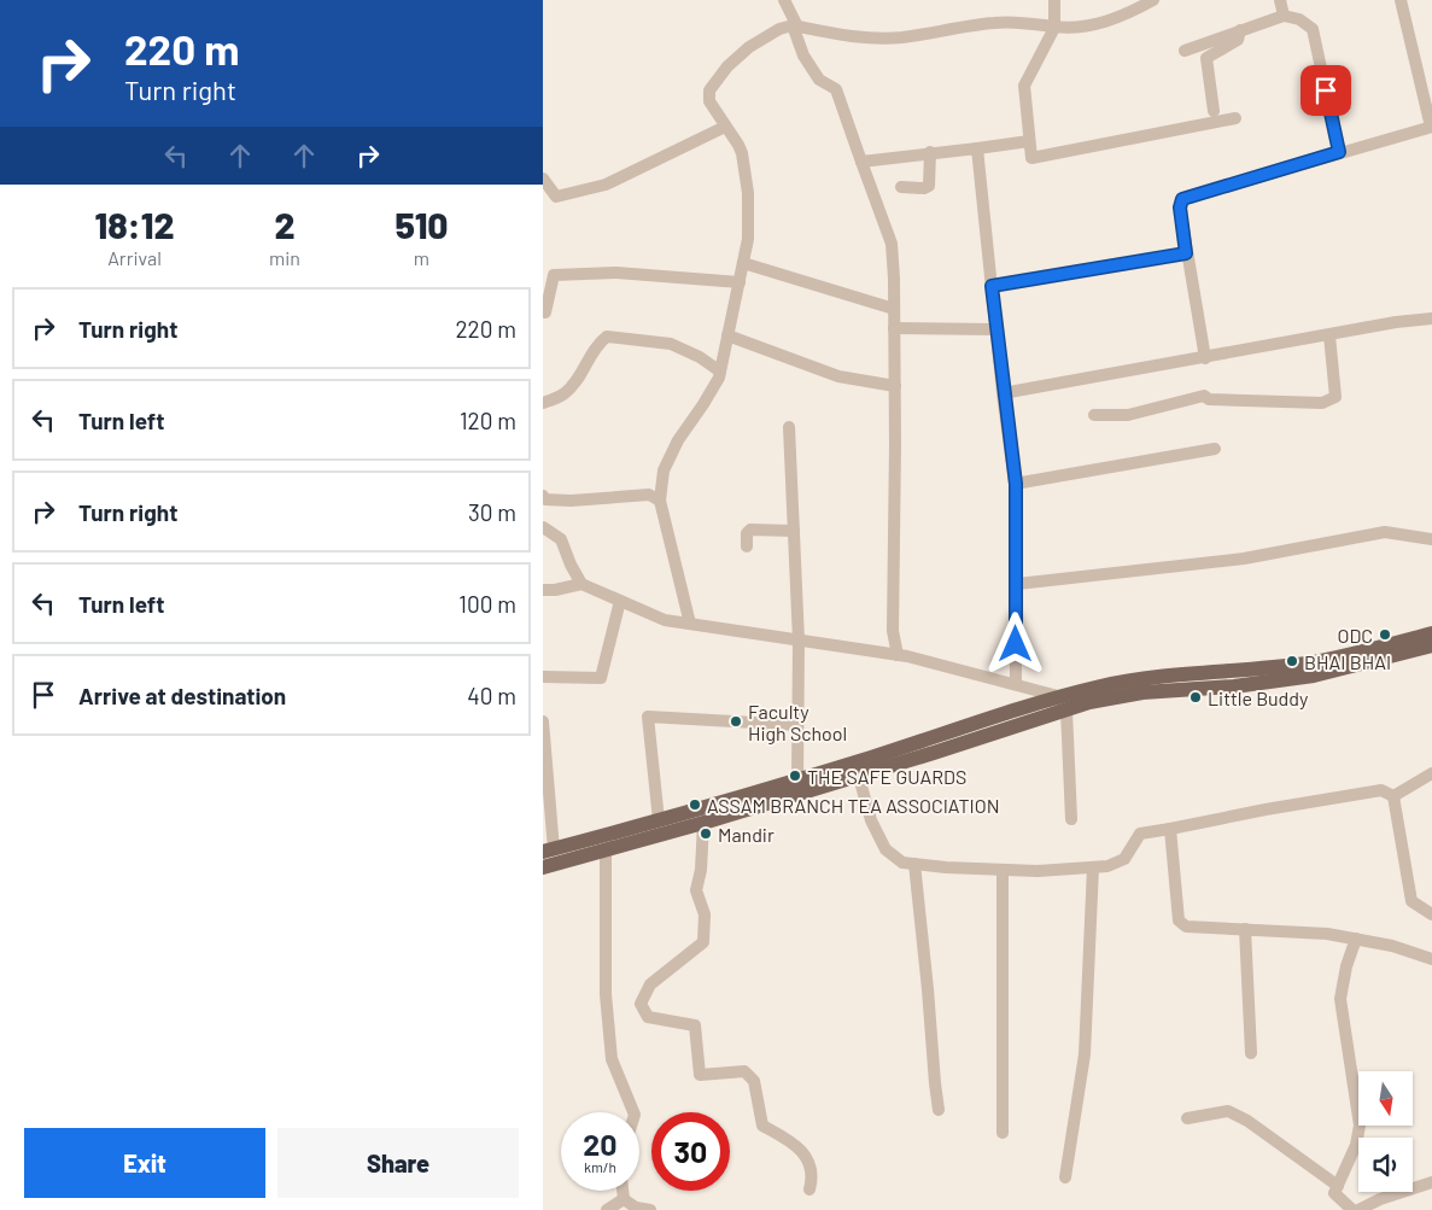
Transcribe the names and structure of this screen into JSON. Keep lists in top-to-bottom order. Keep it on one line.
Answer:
{"places":["ODC","BHAI BHAI","Little Buddy","Faculty High School","THE SAFE GUARDS","ASSAM BRANCH TEA ASSOCIATION","Mandir"],"north":"bottom","page":{"turn":["220 m","Turn right"],"eta":["18:12","Arrival","2","min","510","m"],"list":[{"name":"Turn right","value":"220 m"},{"name":"Turn left","value":"120 m"},{"name":"Turn right","value":"30 m"},{"name":"Turn left","value":"100 m"},{"name":"Arrive at destination","value":"40 m"}],"speed":"20 km/h","limit":"30","buttons":["Exit","Share"]}}
